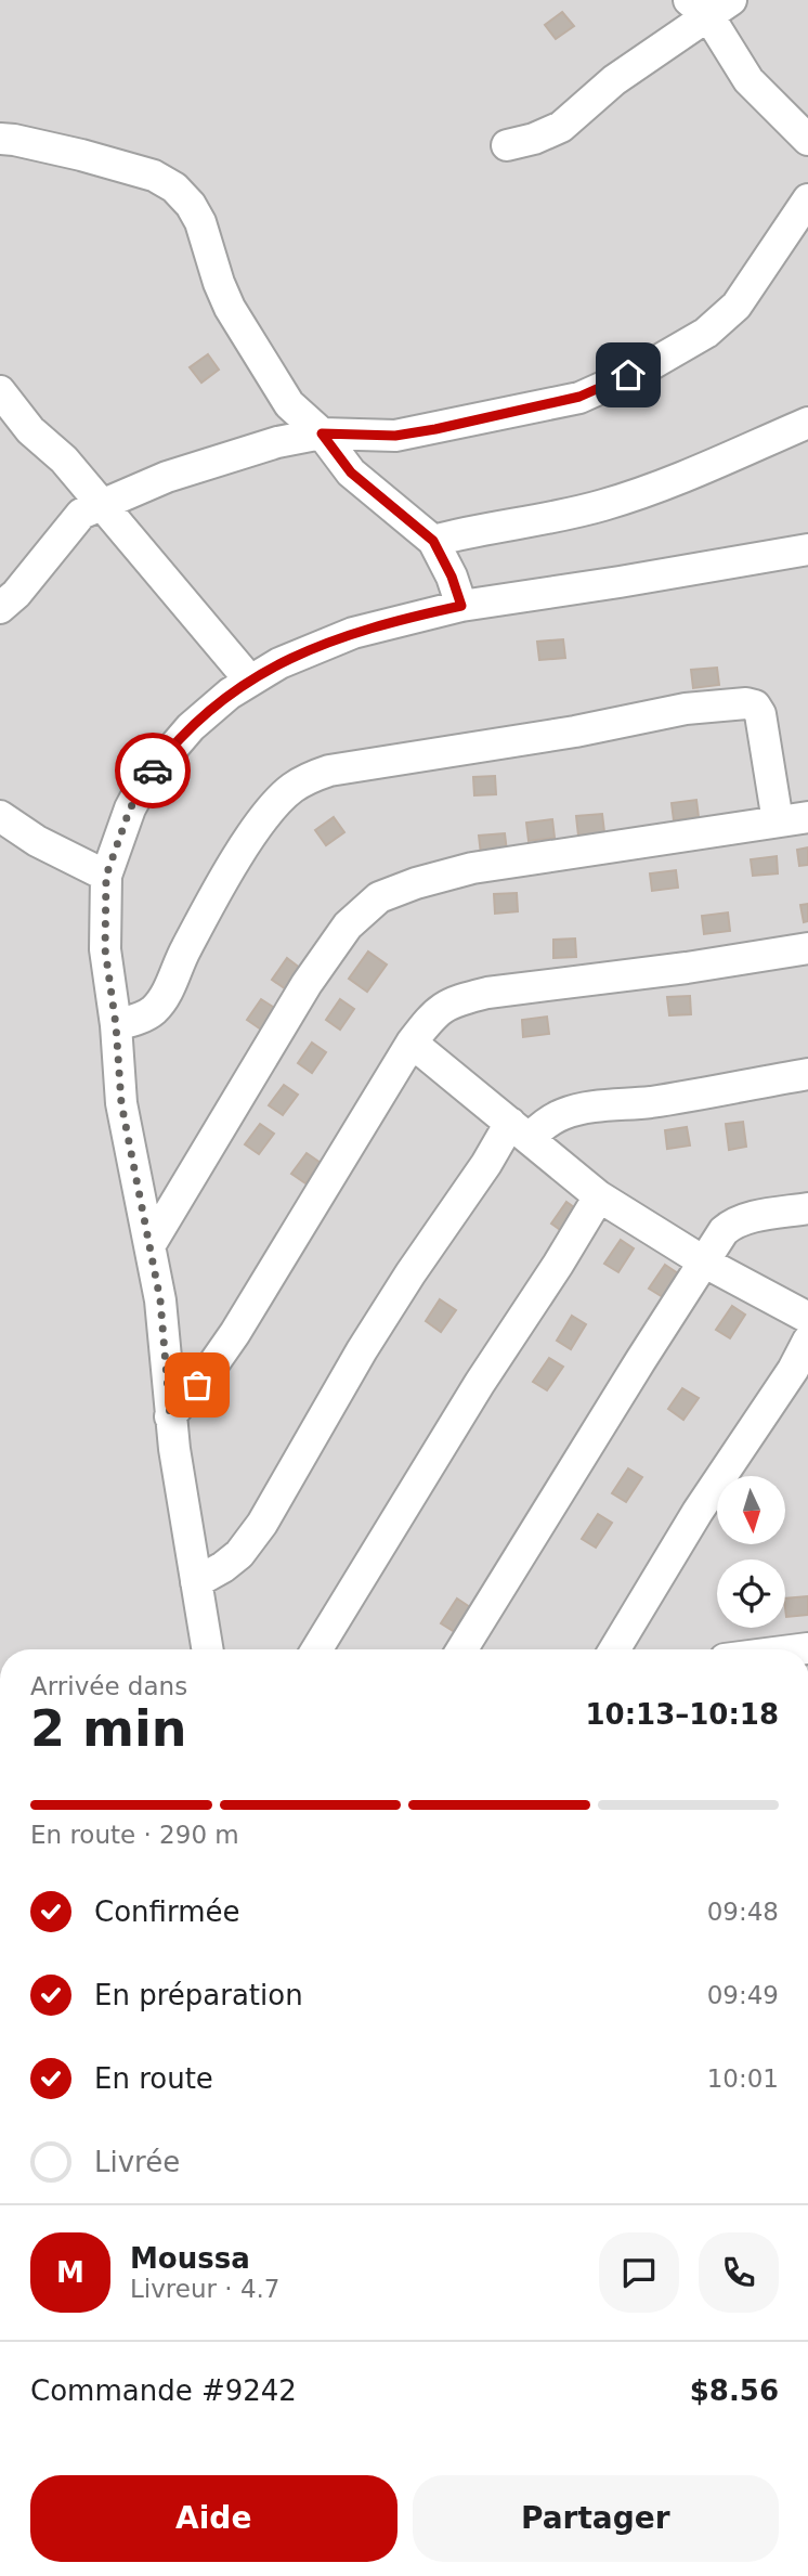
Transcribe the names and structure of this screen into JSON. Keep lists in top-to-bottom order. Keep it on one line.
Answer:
{"north":"bottom","page":{"heading":["2 min","Arrivée dans","10:13–10:18"],"panel":["Moussa","Livreur · 4.7","Commande #9242","$8.56"],"bar":"En route · 290 m","list":[["Confirmée","09:48"],["En préparation","09:49"],["En route","10:01"],"Livrée"],"round":"M","buttons":["Aide","Partager"]}}
